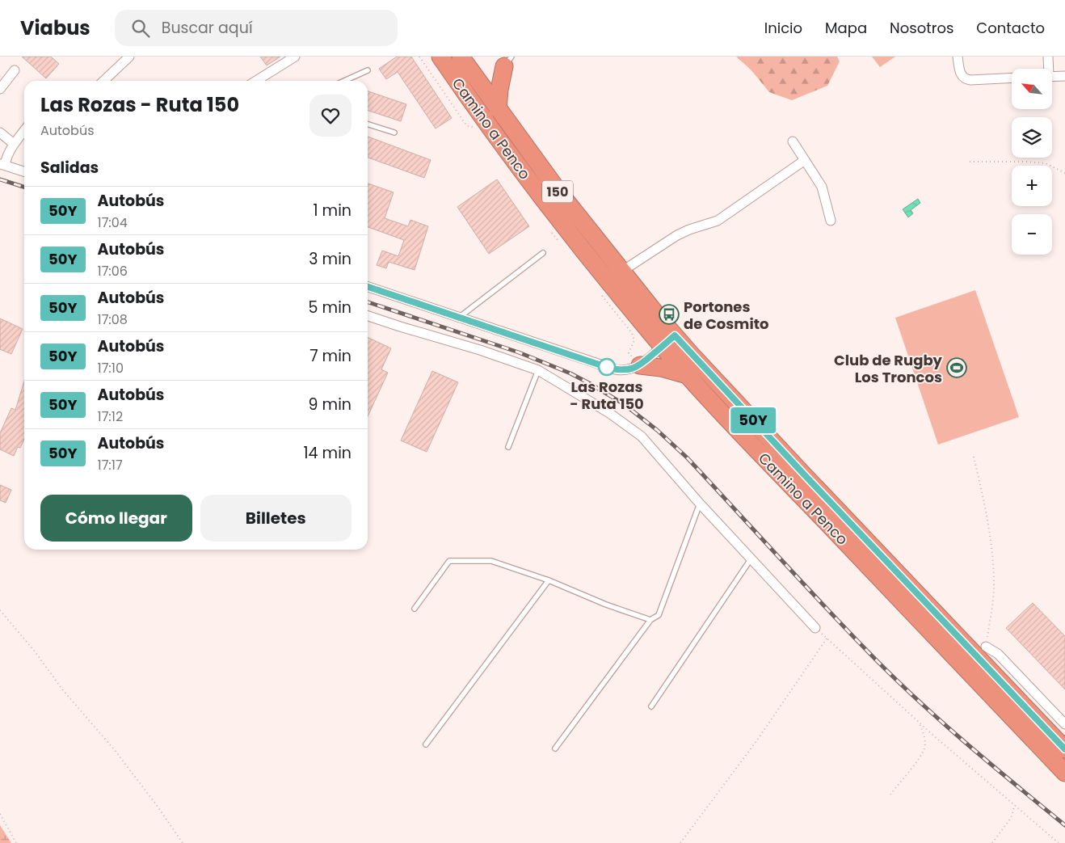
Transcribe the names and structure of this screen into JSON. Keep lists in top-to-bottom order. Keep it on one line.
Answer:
{"streets":{"highway":["Camino a Penco","150"]},"places":{"bus stop":["Portones de Cosmito"],"other":["Las Rozas - Ruta 150"],"sports":["Club de Rugby Los Troncos"]},"lines":["bus line 50Y"],"north":"top left","page":{"header":"Viabus","search":"Buscar aquí","nav":["Inicio","Mapa","Nosotros","Contacto"],"on_map":"50Y","map_buttons":["+","−"],"heading":[["Las Rozas - Ruta 150","Autobús"],"Salidas"],"list":[{"mark":"50Y","name":"Autobús","note":"17:04","value":"1 min"},{"mark":"50Y","name":"Autobús","note":"17:06","value":"3 min"},{"mark":"50Y","name":"Autobús","note":"17:08","value":"5 min"},{"mark":"50Y","name":"Autobús","note":"17:10","value":"7 min"},{"mark":"50Y","name":"Autobús","note":"17:12","value":"9 min"},{"mark":"50Y","name":"Autobús","note":"17:17","value":"14 min"}],"buttons":["Cómo llegar","Billetes"]}}
